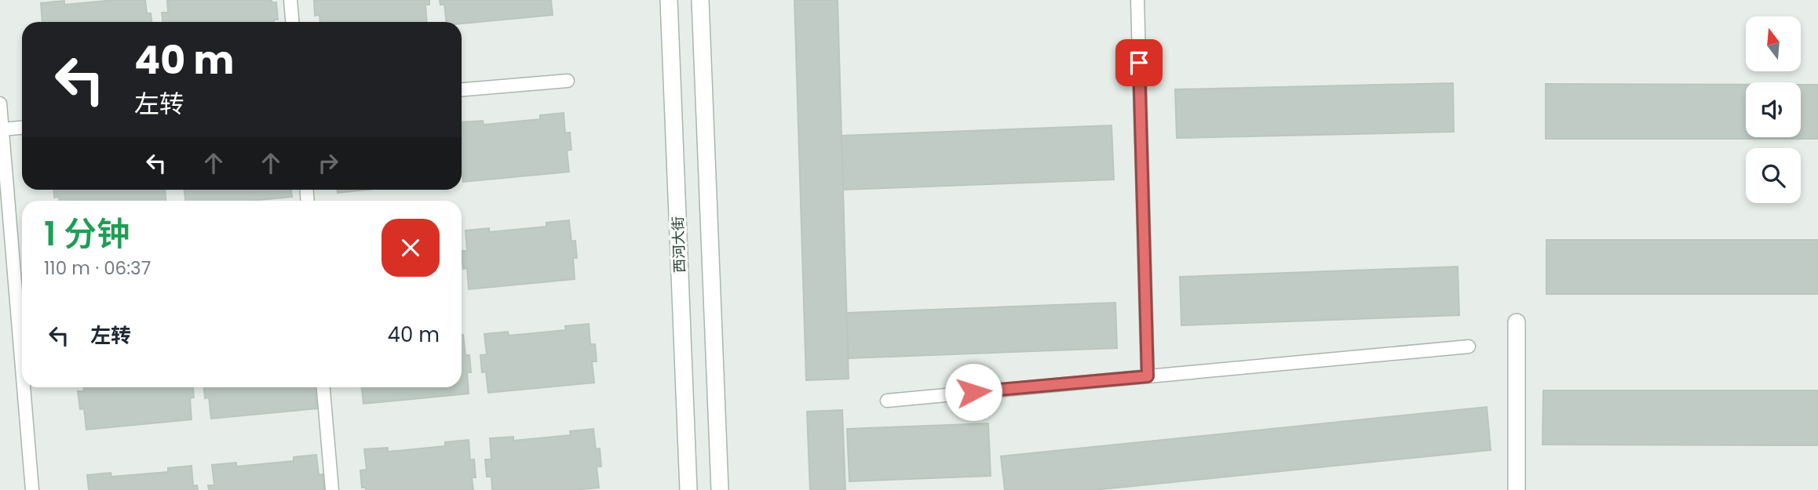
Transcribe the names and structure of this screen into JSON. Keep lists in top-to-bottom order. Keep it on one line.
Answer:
{"streets":{"street":["西河大街"]},"north":"top","page":{"turn":["40 m","左转"],"heading":["1 分钟","110 m · 06:37"],"list":[{"name":"左转","value":"40 m"}]}}
